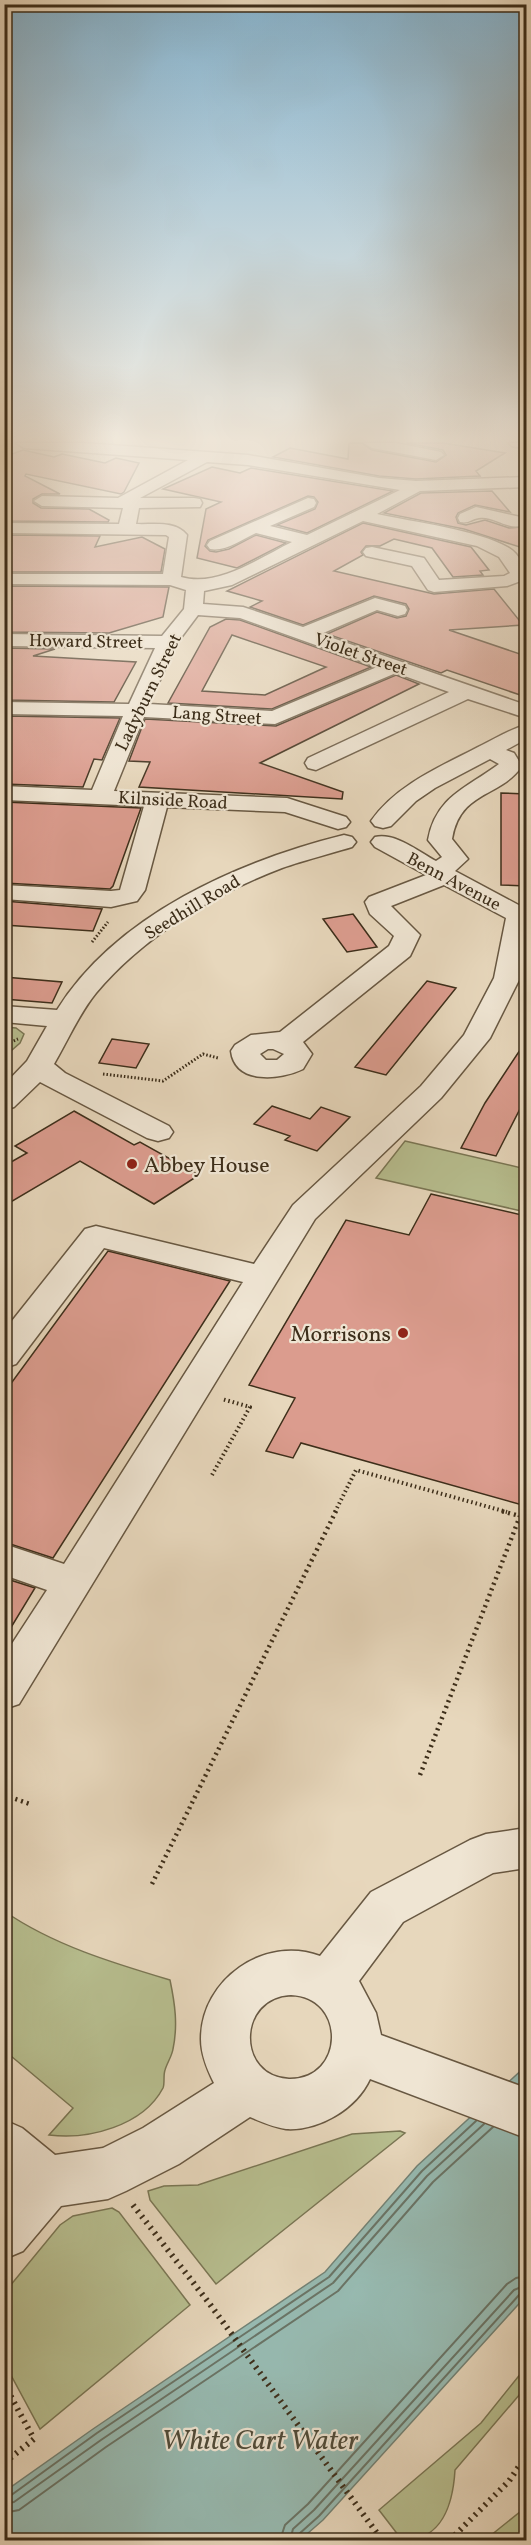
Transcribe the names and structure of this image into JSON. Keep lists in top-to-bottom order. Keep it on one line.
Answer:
{"streets":{"street":["Howard Street","Violet Street","Ladyburn Street","Lang Street","Kilnside Road","Benn Avenue","Seedhill Road"]},"crossings":[["Howard Street","Ladyburn Street"],["Violet Street","Ladyburn Street"],["Violet Street","Lang Street"],["Ladyburn Street","Lang Street"],["Ladyburn Street","Kilnside Road"],["Kilnside Road","Seedhill Road"]],"water":["White Cart Water"],"places":["Abbey House","Morrisons"]}
